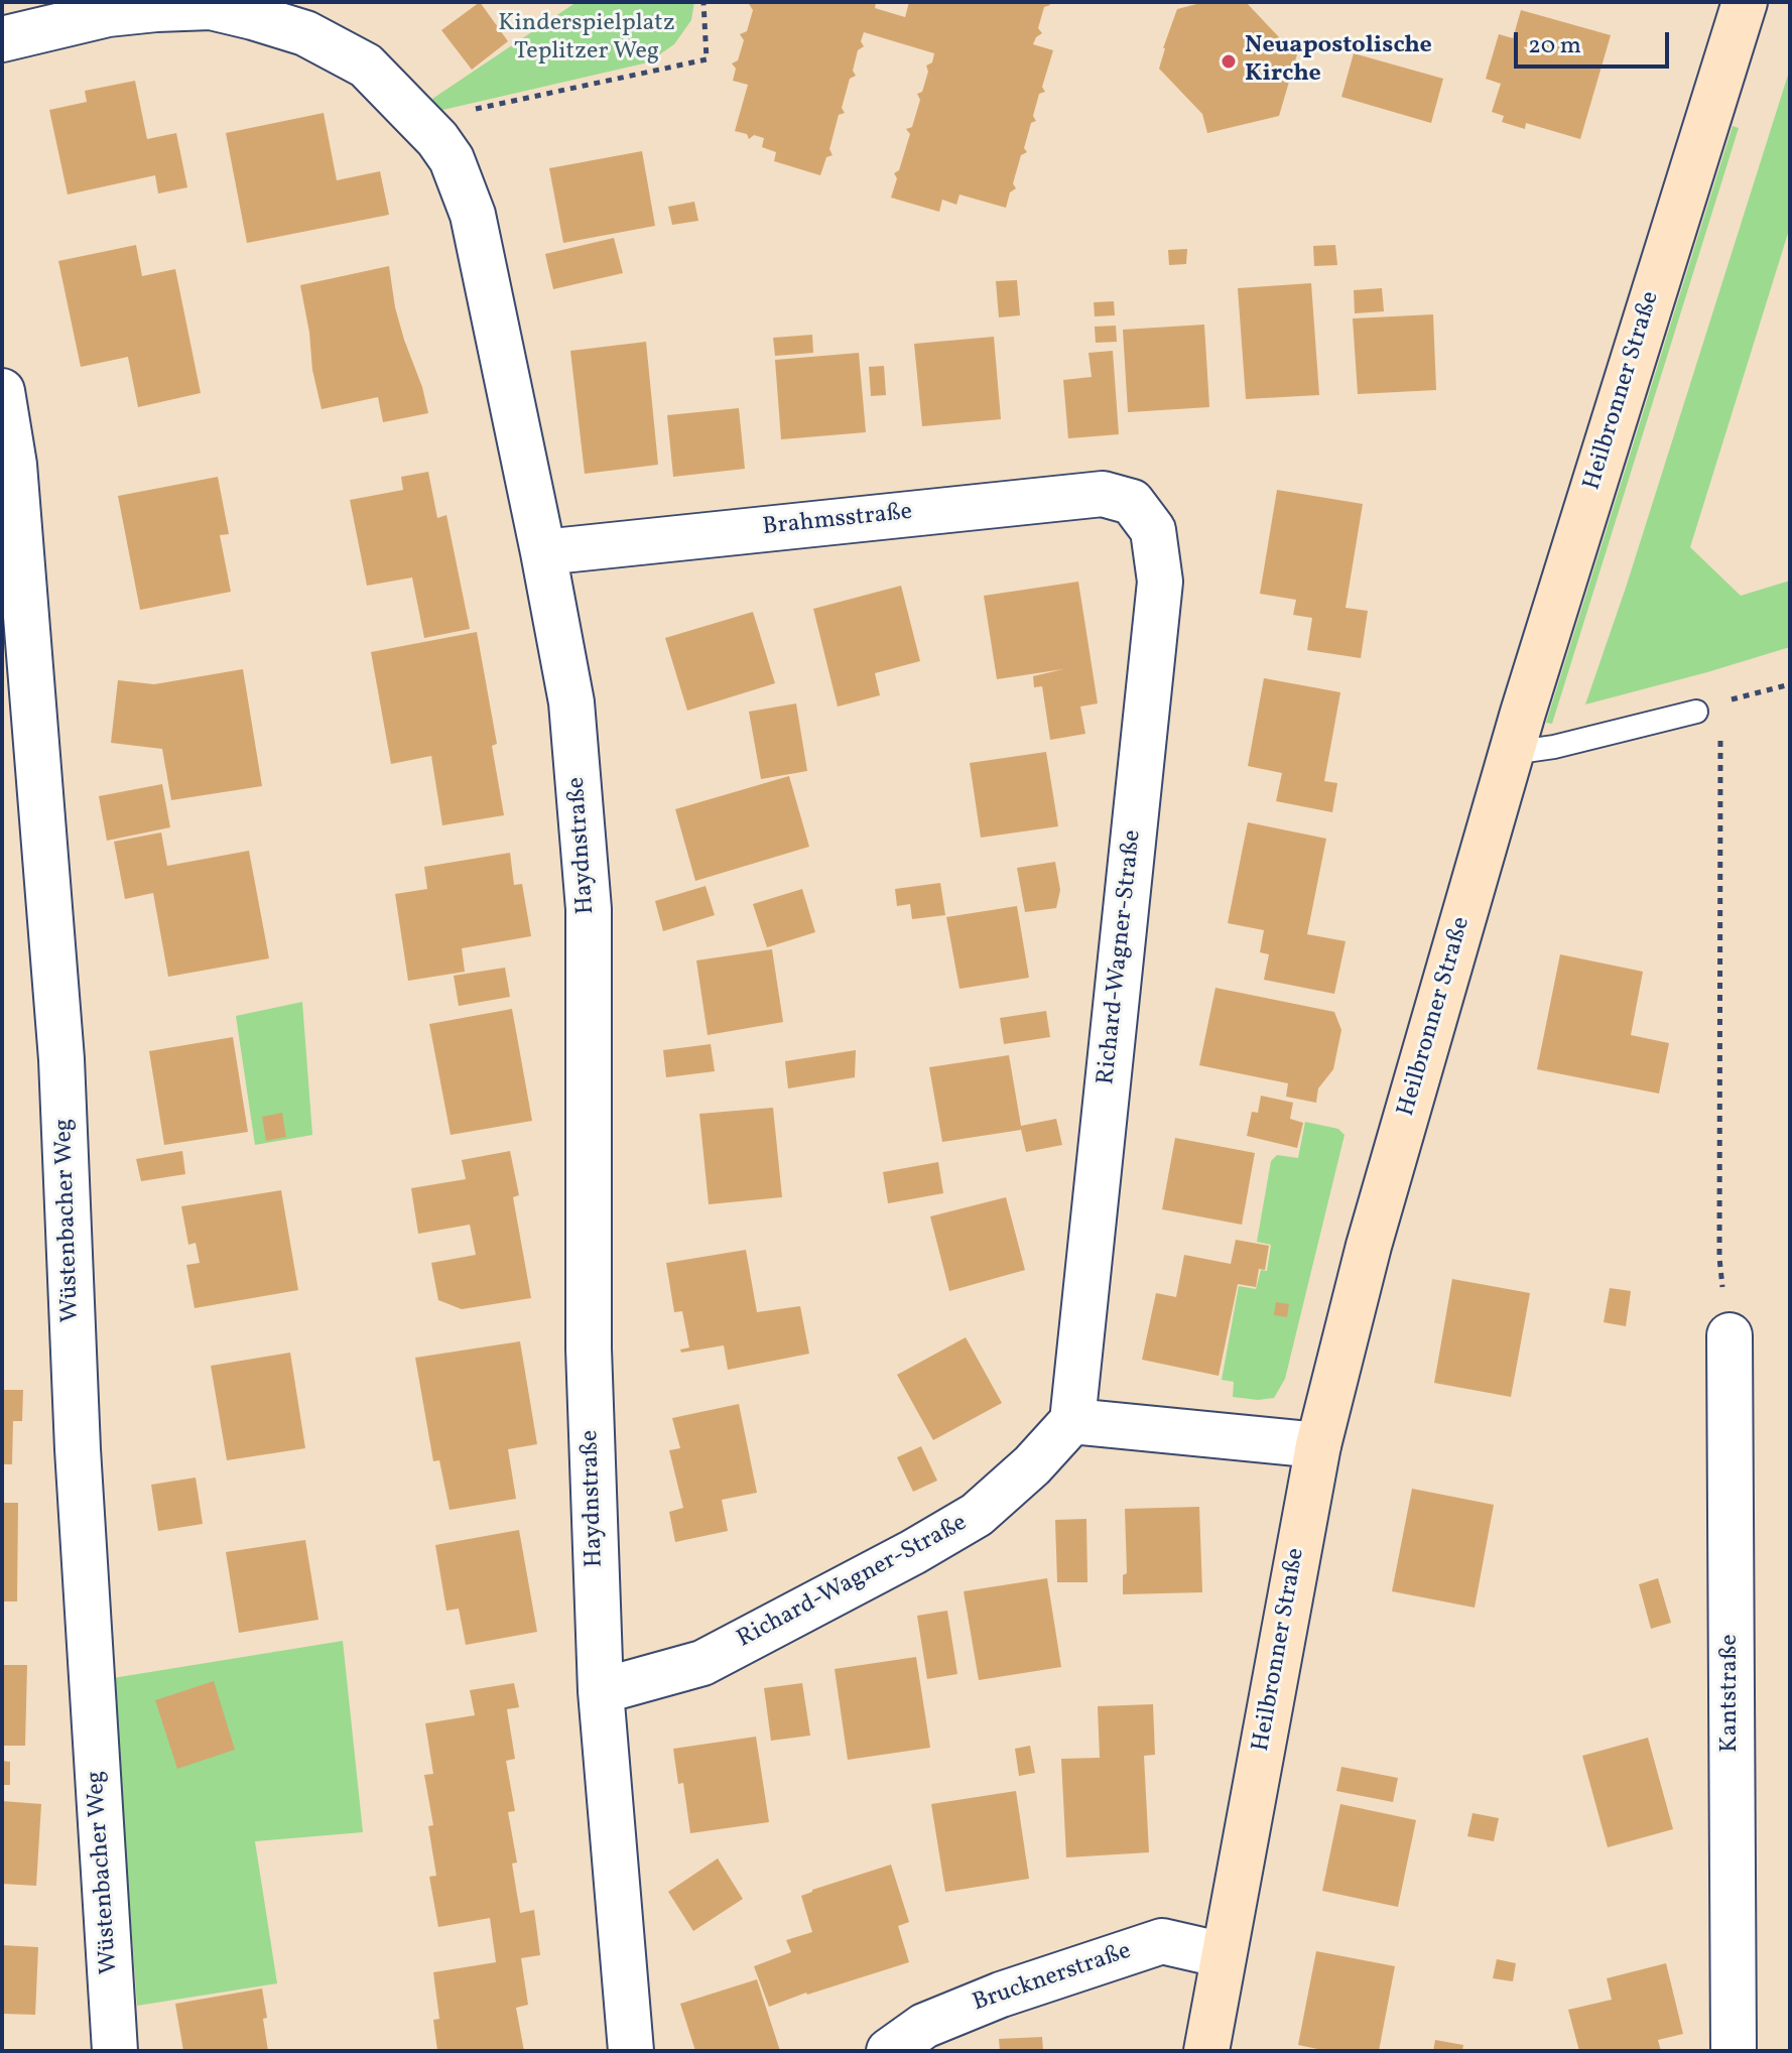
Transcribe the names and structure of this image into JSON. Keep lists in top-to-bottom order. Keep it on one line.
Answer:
{"streets":{"street":["Heilbronner Straße","Brahmsstraße","Haydnstraße","Richard-Wagner-Straße","Wüstenbacher Weg","Kantstraße","Brucknerstraße"]},"crossings":[["Heilbronner Straße","Brucknerstraße"],["Brahmsstraße","Haydnstraße"],["Brahmsstraße","Richard-Wagner-Straße"],["Haydnstraße","Richard-Wagner-Straße"]],"parks":["Kinderspielplatz Teplitzer Weg"],"places":["Neuapostolische Kirche"],"scale_bar":"20 m"}
